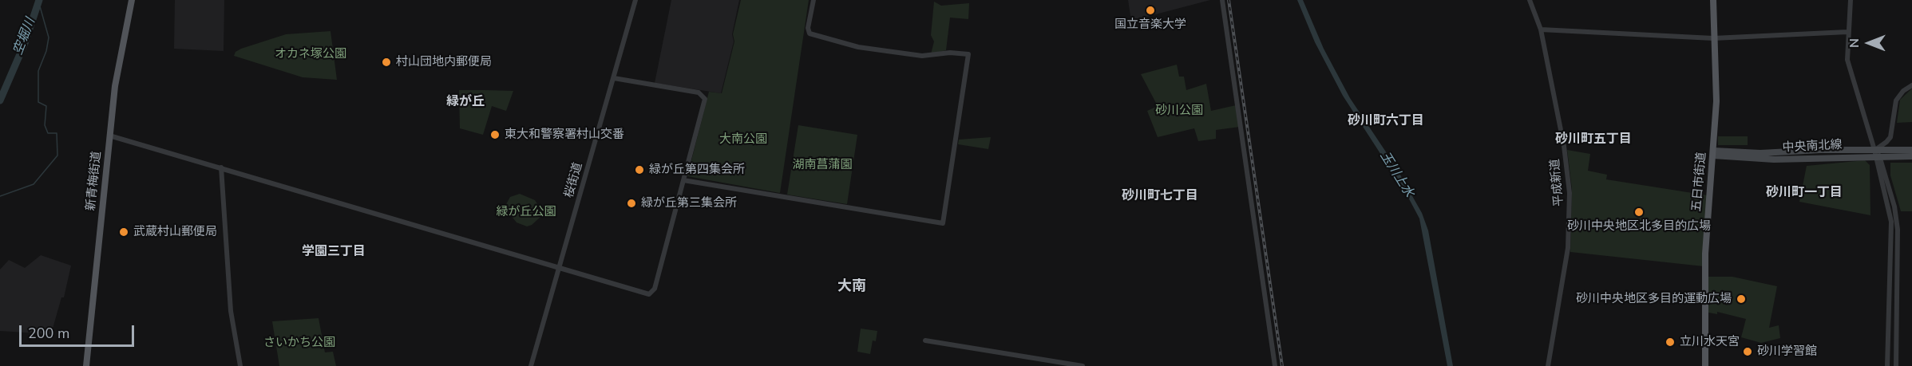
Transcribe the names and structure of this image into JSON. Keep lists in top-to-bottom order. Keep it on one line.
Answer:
{"streets":{"main road":["中央南北線","新青梅街道","五日市街道"],"street":["桜街道","平成新道"]},"crossings":[["中央南北線","五日市街道"]],"districts":["緑が丘","砂川町六丁目","砂川町五丁目","砂川町一丁目","砂川町七丁目","学園三丁目","大南"],"water":["空堀川","玉川上水"],"parks":["オカネ塚公園","砂川公園","大南公園","湖南菖蒲園","緑が丘公園","さいかち公園"],"places":["国立音楽大学","村山団地内郵便局","東大和警察署村山交番","緑が丘第四集会所","緑が丘第三集会所","砂川中央地区北多目的広場","武蔵村山郵便局","砂川中央地区多目的運動広場","立川水天宮","砂川学習館"],"scale_bar":"200 m","north":"left"}
